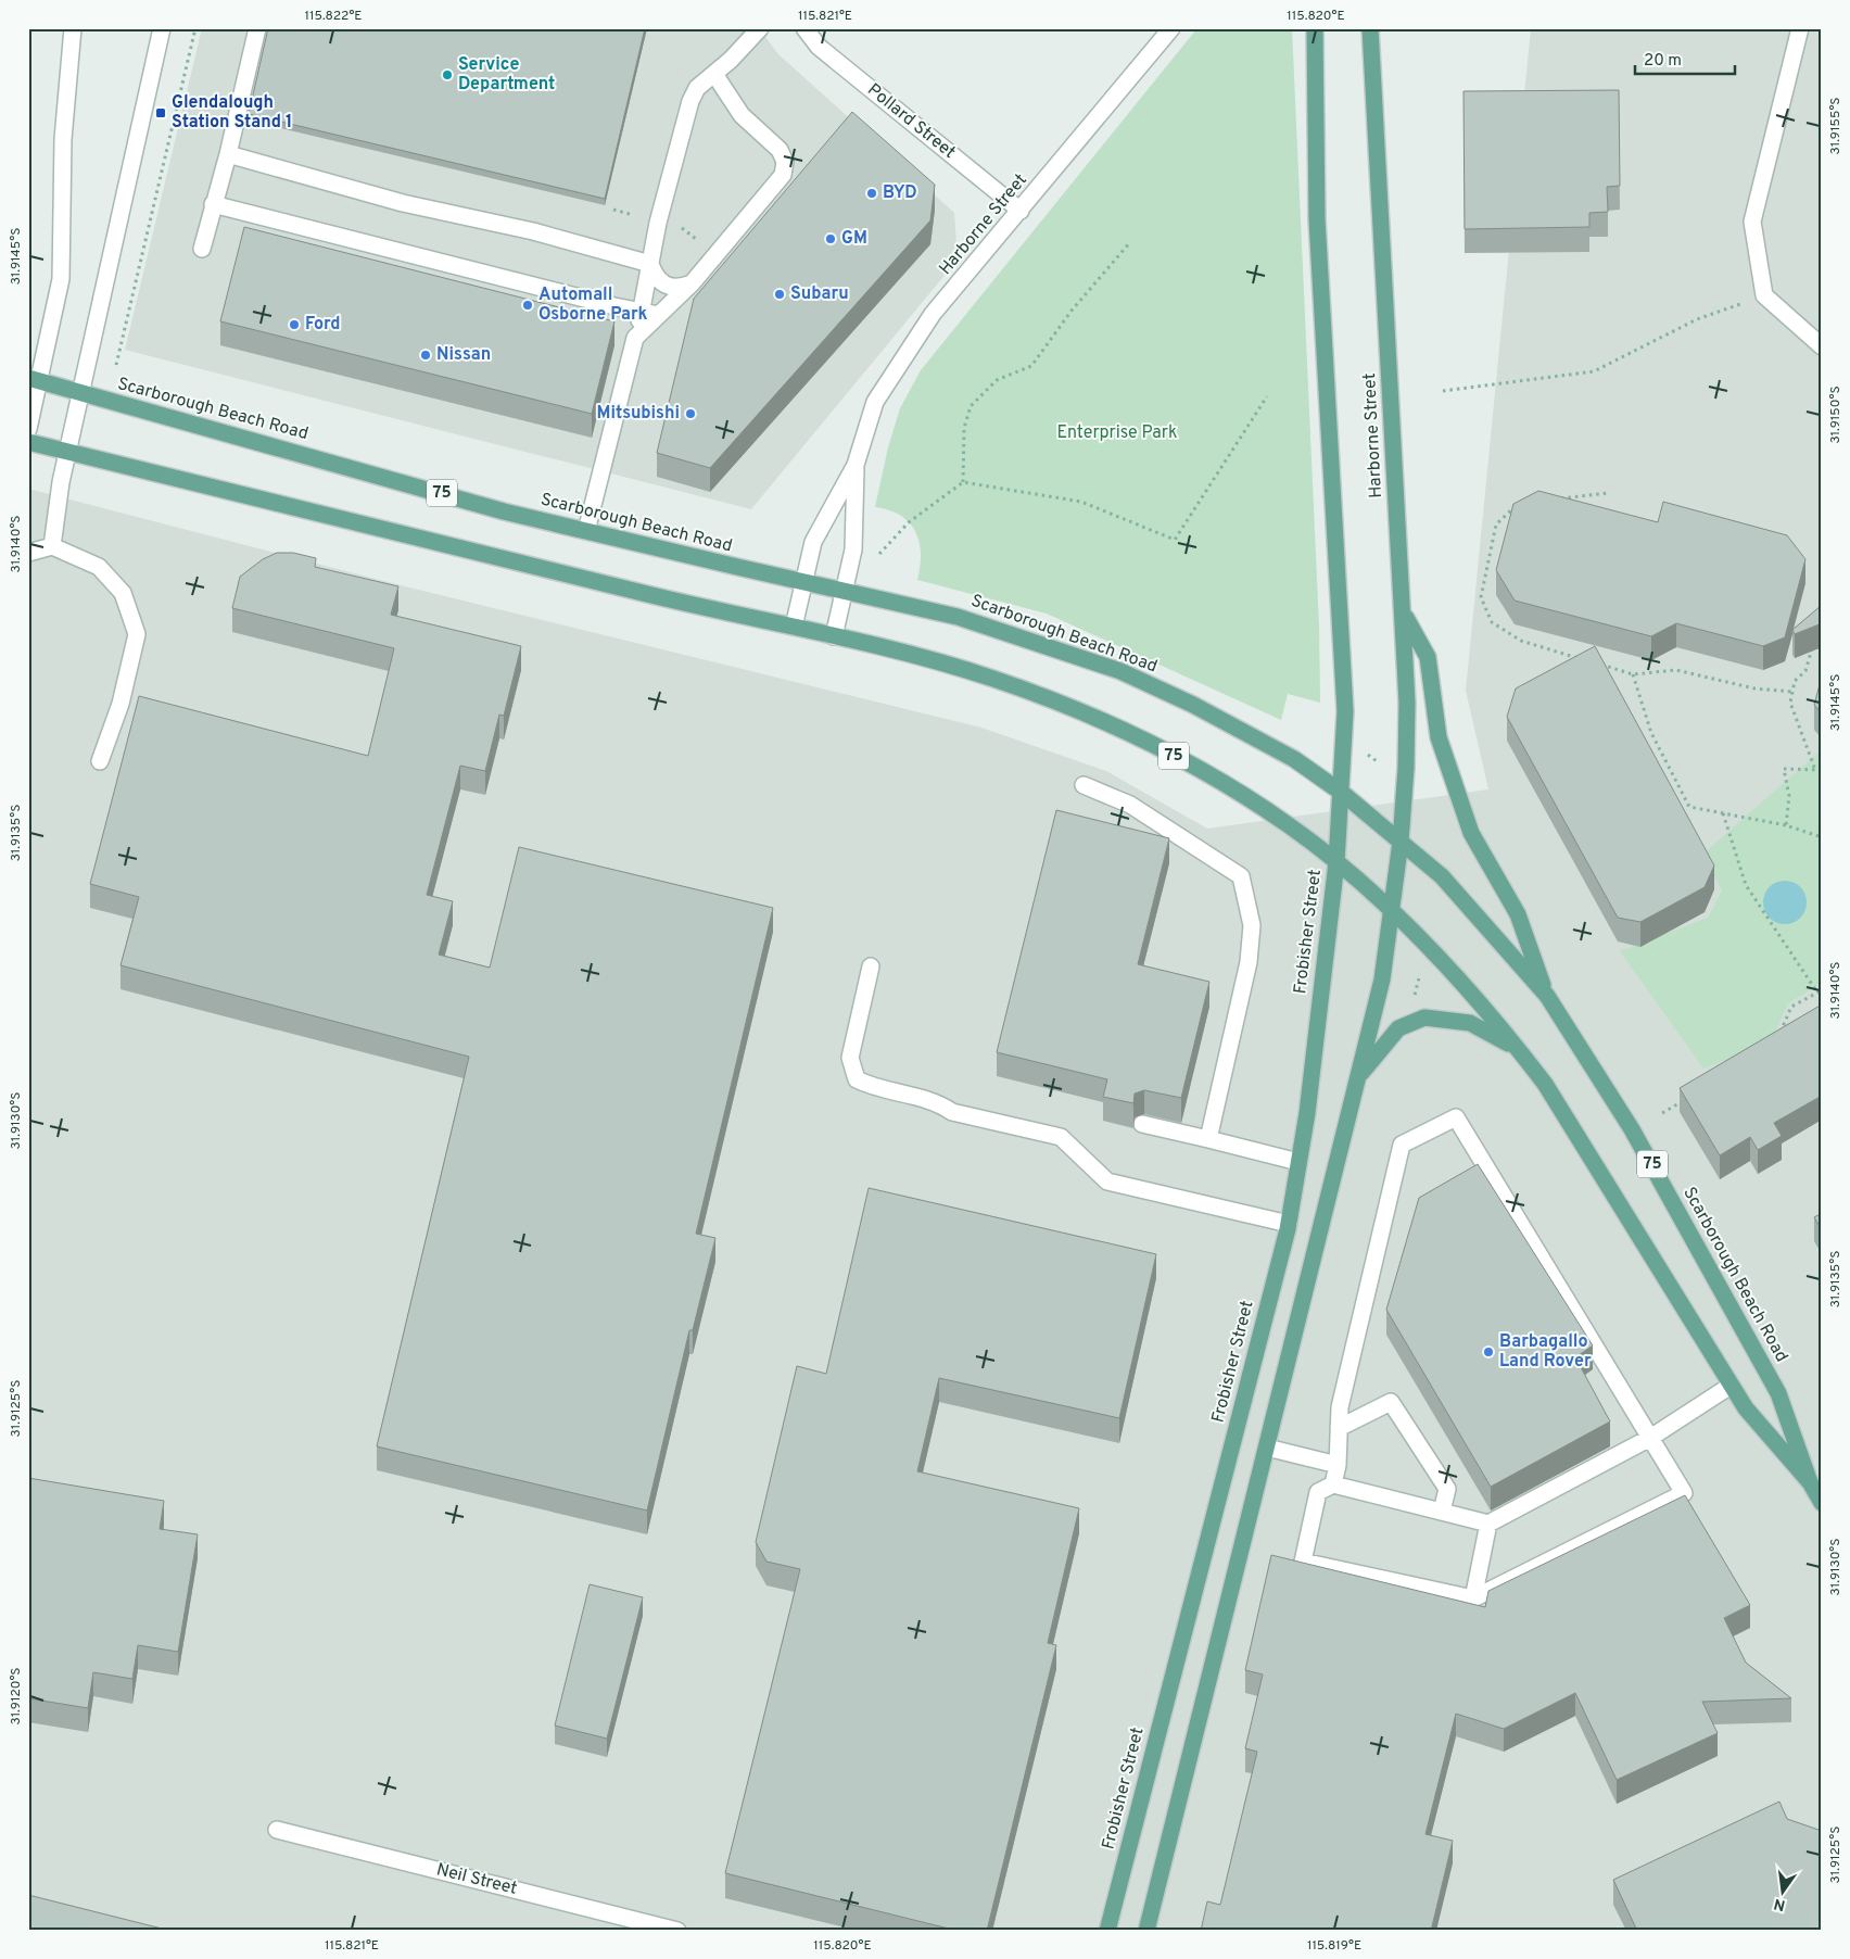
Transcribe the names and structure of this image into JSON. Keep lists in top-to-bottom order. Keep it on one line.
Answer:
{"streets":{"main road":["Harborne Street","Scarborough Beach Road","75","Frobisher Street"],"street":["Pollard Street","Neil Street"]},"crossings":[["Pollard Street","Harborne Street"],["Harborne Street","Scarborough Beach Road"],["Scarborough Beach Road","Frobisher Street"]],"parks":["Enterprise Park"],"places":{"other":["Service Department","BYD","GM","Subaru","Automall Osborne Park","Ford","Nissan","Mitsubishi","Barbagallo Land Rover"],"transit":["Glendalough Station Stand 1"]},"scale_bar":"20 m","north":"bottom","coordinates":["115.822°E","115.821°E","115.820°E","31.9155°S","31.9145°S","31.9150°S","31.9140°S","31.9135°S","31.9130°S","31.9125°S","31.9120°S","115.819°E"]}
